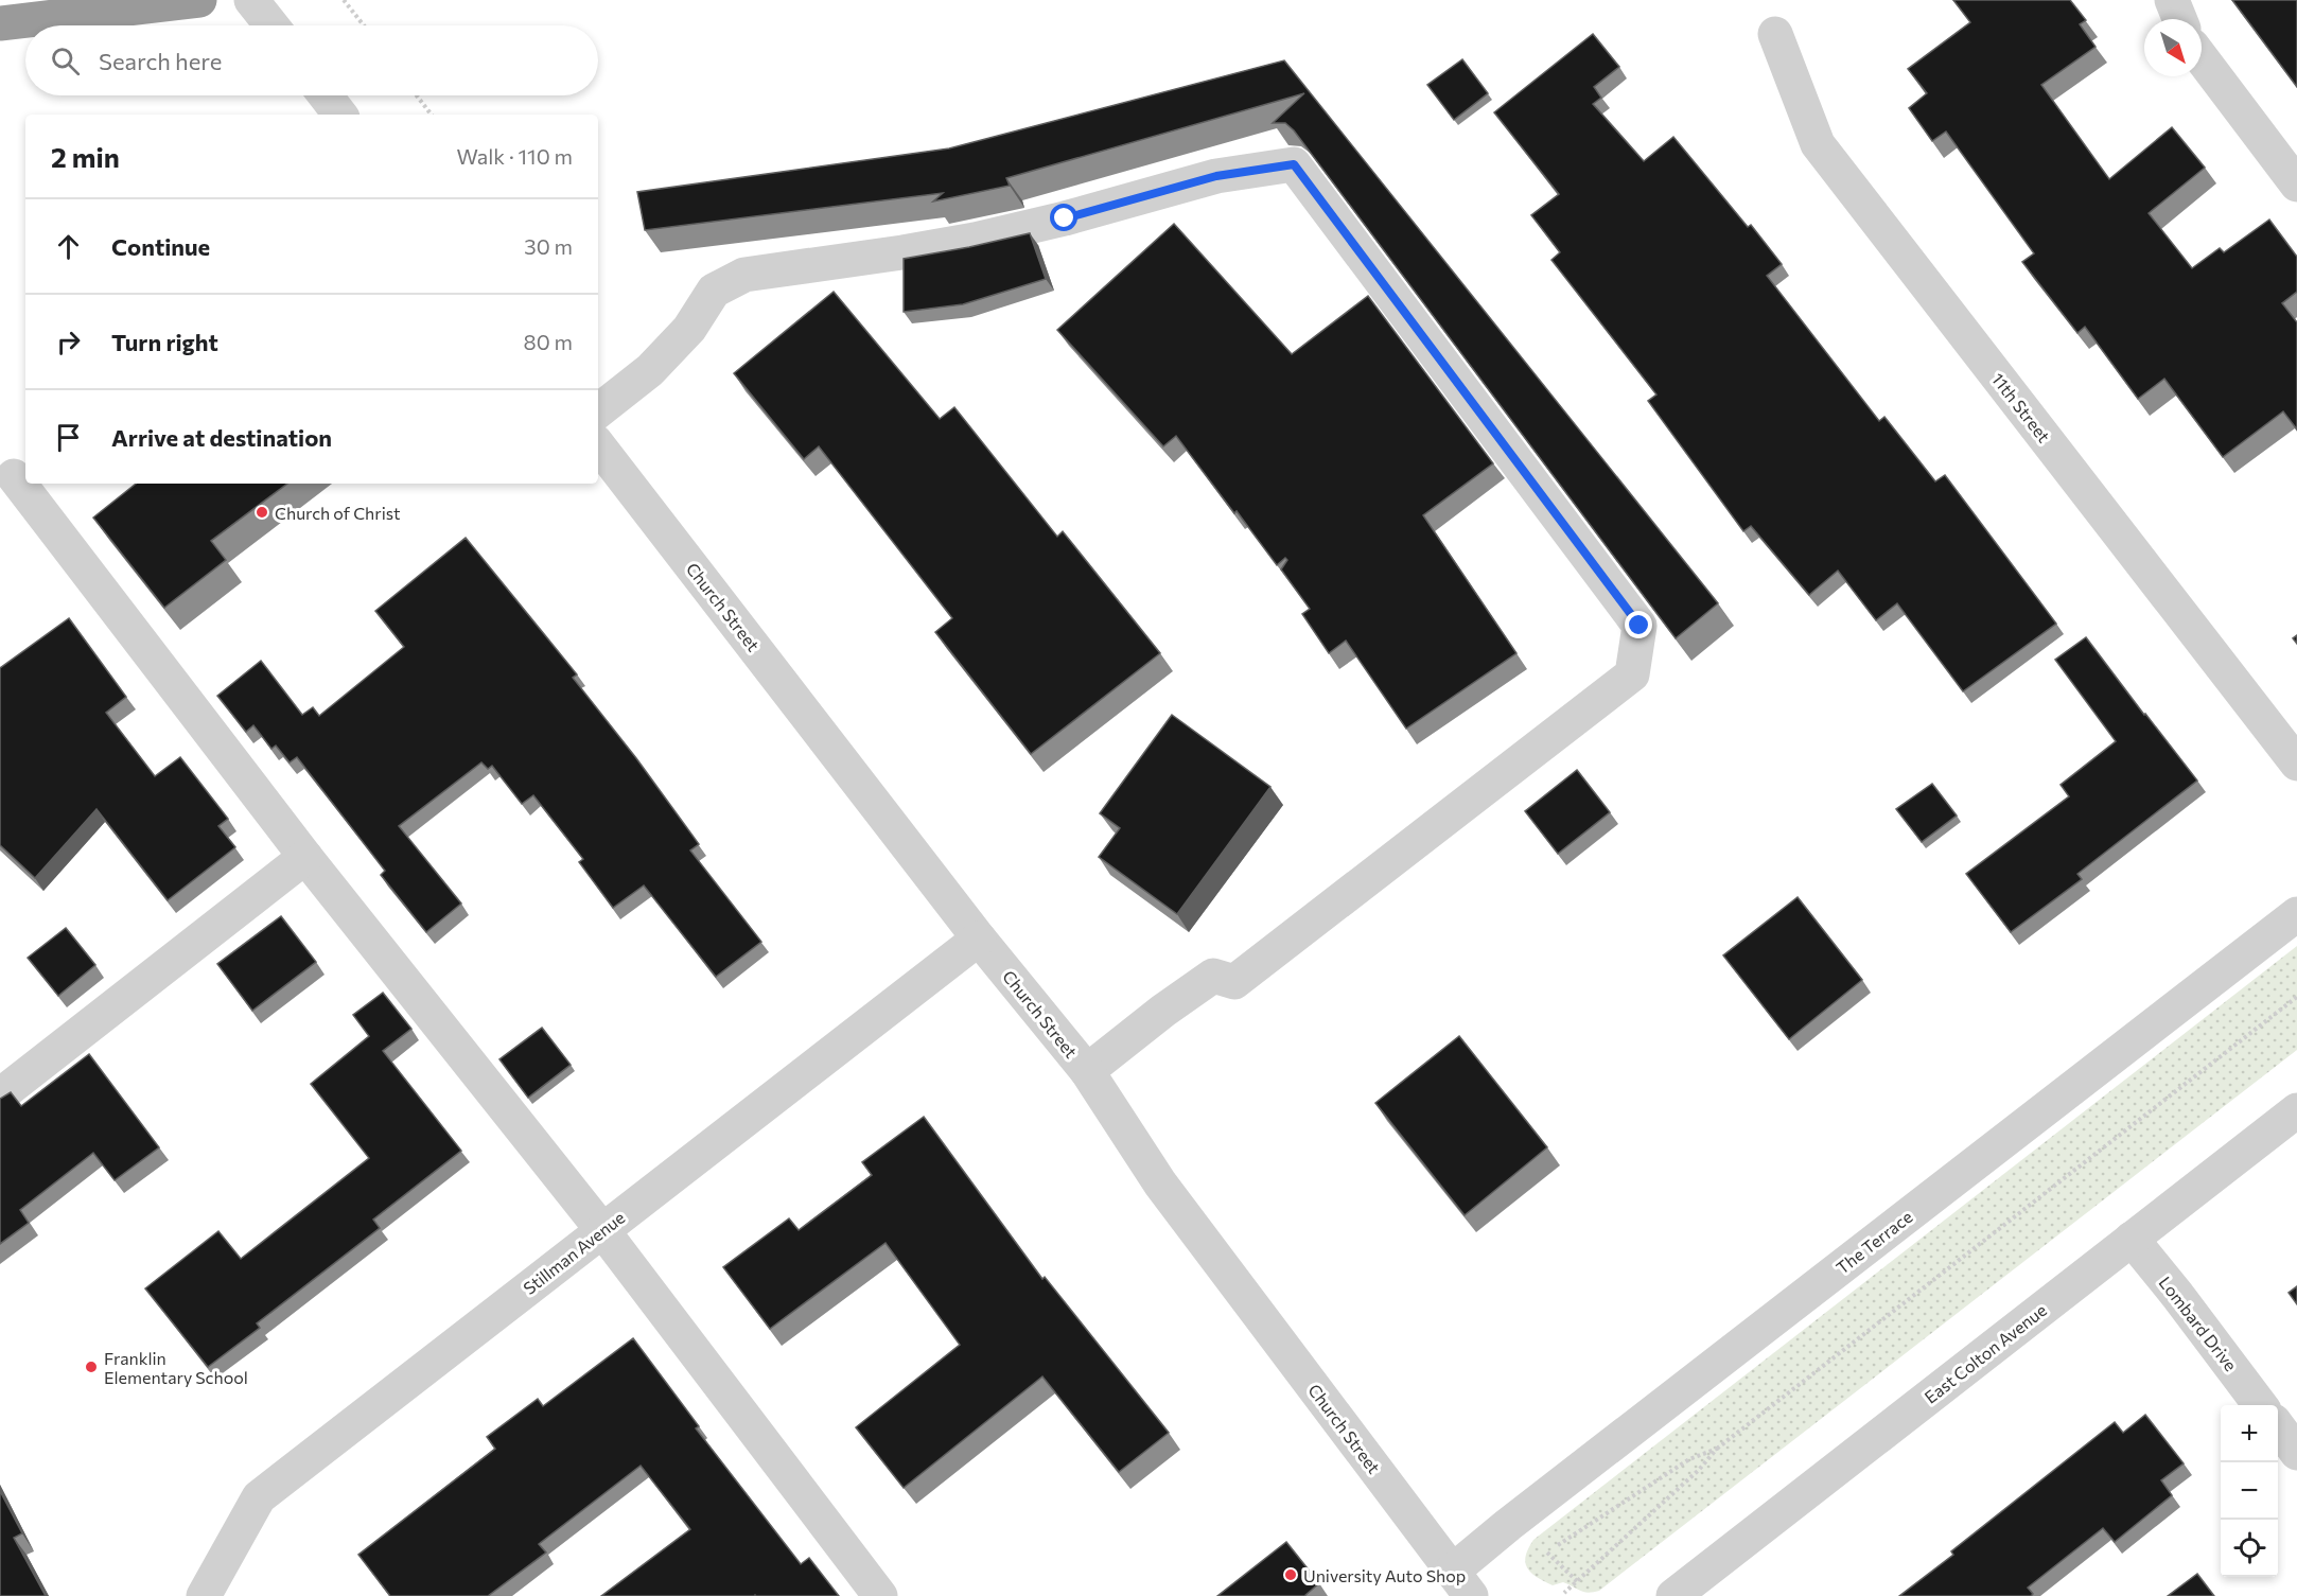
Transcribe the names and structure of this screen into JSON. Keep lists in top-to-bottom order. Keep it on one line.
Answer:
{"streets":{"street":["11th Street","Church Street","The Terrace","Stillman Avenue","Lombard Drive","East Colton Avenue"]},"crossings":[["Church Street","The Terrace"],["Church Street","Stillman Avenue"],["Lombard Drive","East Colton Avenue"]],"places":["Church of Christ","Franklin Elementary School","University Auto Shop"],"north":"bottom right","page":{"search":"Search here","heading":["2 min","Walk · 110 m"],"list":[["Continue","30 m"],["Turn right","80 m"],"Arrive at destination"],"map_buttons":["+","−"]}}
